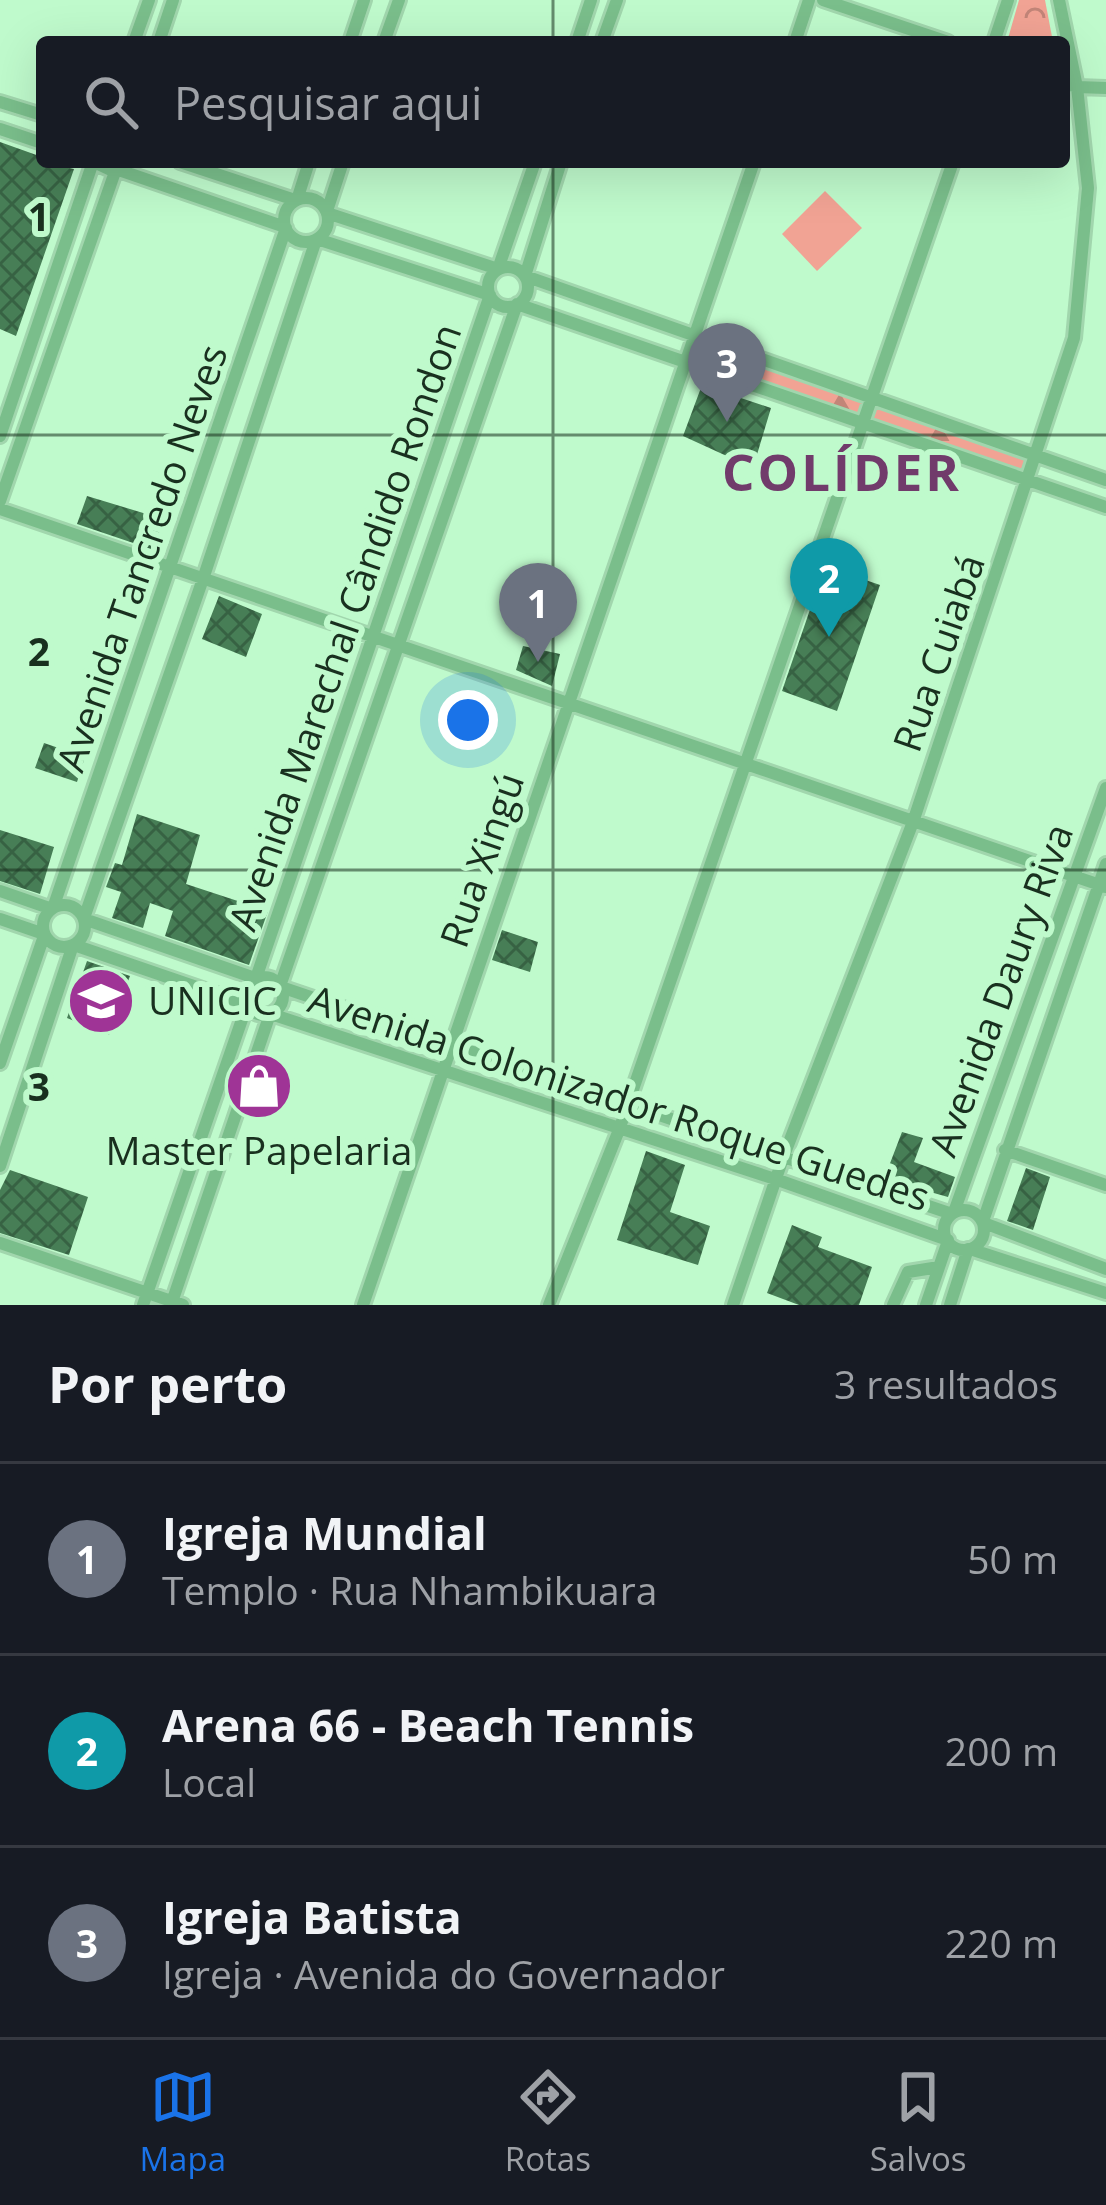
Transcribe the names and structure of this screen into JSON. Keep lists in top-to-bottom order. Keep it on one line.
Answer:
{"streets":{"street":["Avenida Tancredo Neves","Avenida Marechal Cândido Rondon","Rua Cuiabá","Rua Xingú","Avenida Daury Riva","Avenida Colonizador Roque Guedes"]},"crossings":[["Avenida Tancredo Neves","Avenida Colonizador Roque Guedes"],["Avenida Marechal Cândido Rondon","Avenida Colonizador Roque Guedes"],["Rua Cuiabá","Avenida Colonizador Roque Guedes"],["Rua Xingú","Avenida Colonizador Roque Guedes"],["Avenida Daury Riva","Avenida Colonizador Roque Guedes"]],"districts":["COLÍDER"],"places":{"school or university":["UNICIC"],"shop":["Master Papelaria"]},"page":{"search":"Pesquisar aqui","pins":["3","2","1"],"heading":["Por perto","3 resultados"],"list":[{"mark":"1","name":"Igreja Mundial","note":"Templo · Rua Nhambikuara","value":"50 m"},{"mark":"2","name":"Arena 66 - Beach Tennis","note":"Local","value":"200 m"},{"mark":"3","name":"Igreja Batista","note":"Igreja · Avenida do Governador","value":"220 m"}],"nav":["Mapa","Rotas","Salvos"]},"grid":{"rows":["1","2","3"]}}
